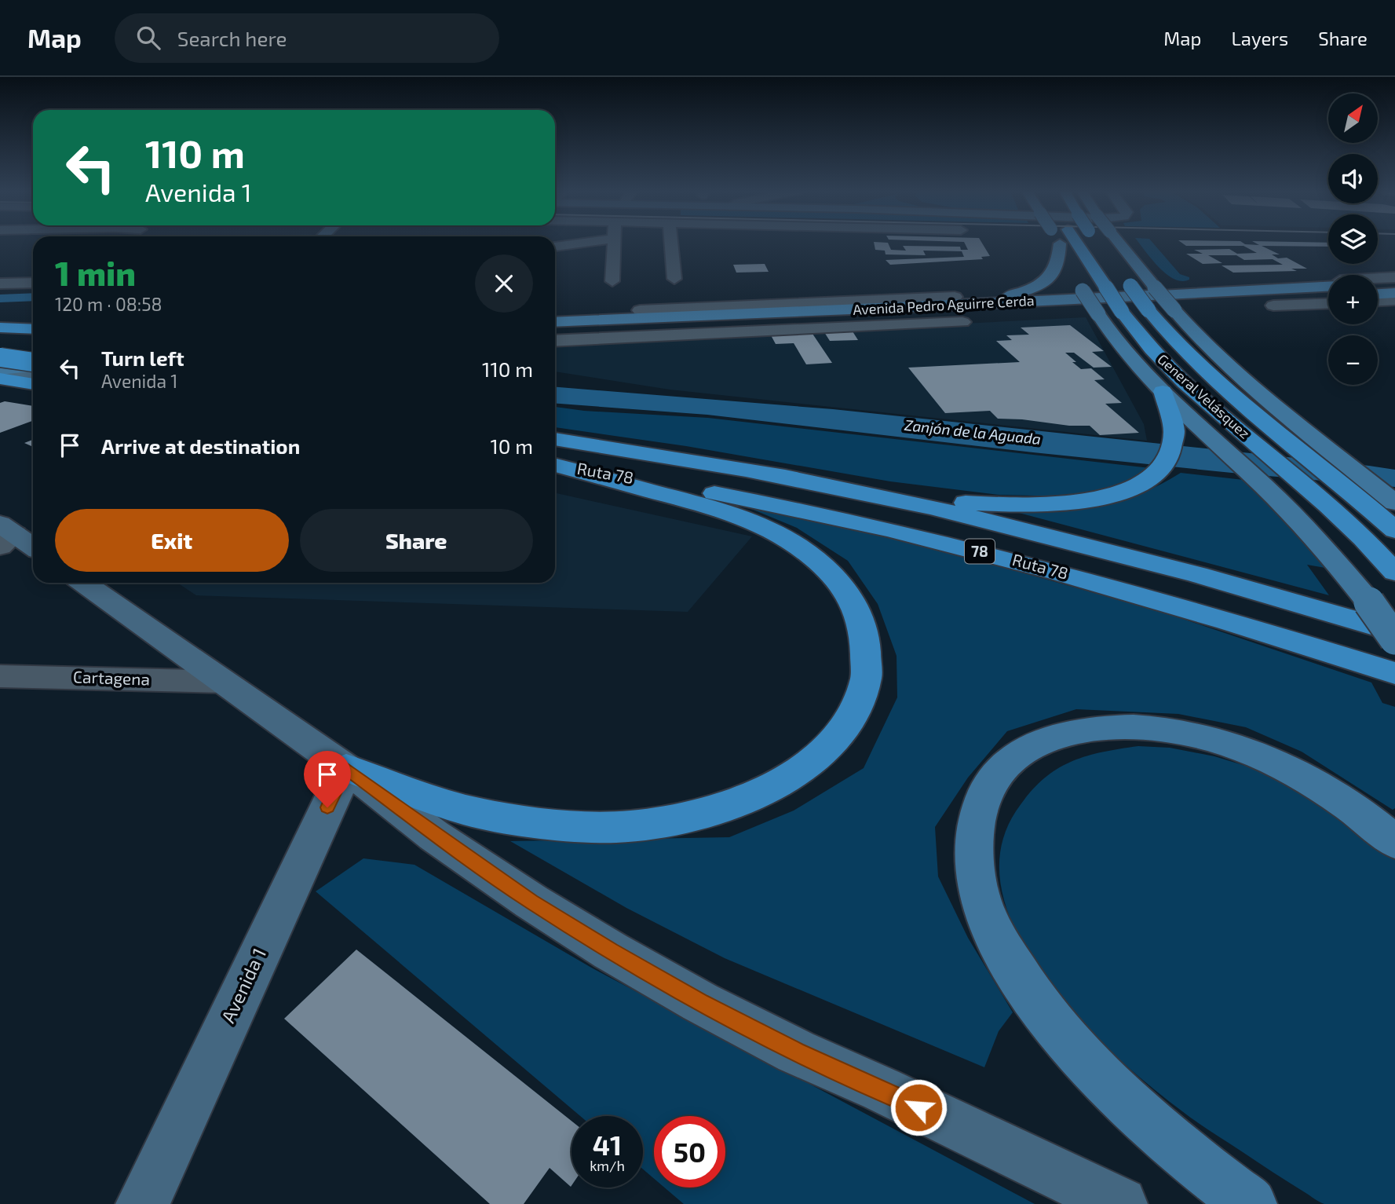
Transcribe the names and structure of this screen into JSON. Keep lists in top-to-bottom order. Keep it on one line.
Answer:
{"streets":{"highway":["General Velásquez","Ruta 78","78"],"main road":["Avenida Pedro Aguirre Cerda","Avenida 1"],"street":["Cartagena"]},"water":["Zanjón de la Aguada"],"north":"top right","page":{"header":"Map","search":"Search here","nav":["Map","Layers","Share"],"map_buttons":["+","−"],"turn":["110 m","Avenida 1"],"heading":["1 min","120 m · 08:58"],"list":[{"name":"Turn left","note":"Avenida 1","value":"110 m"},{"name":"Arrive at destination","value":"10 m"}],"buttons":["Exit","Share"],"speed":"41 km/h","limit":"50"}}
